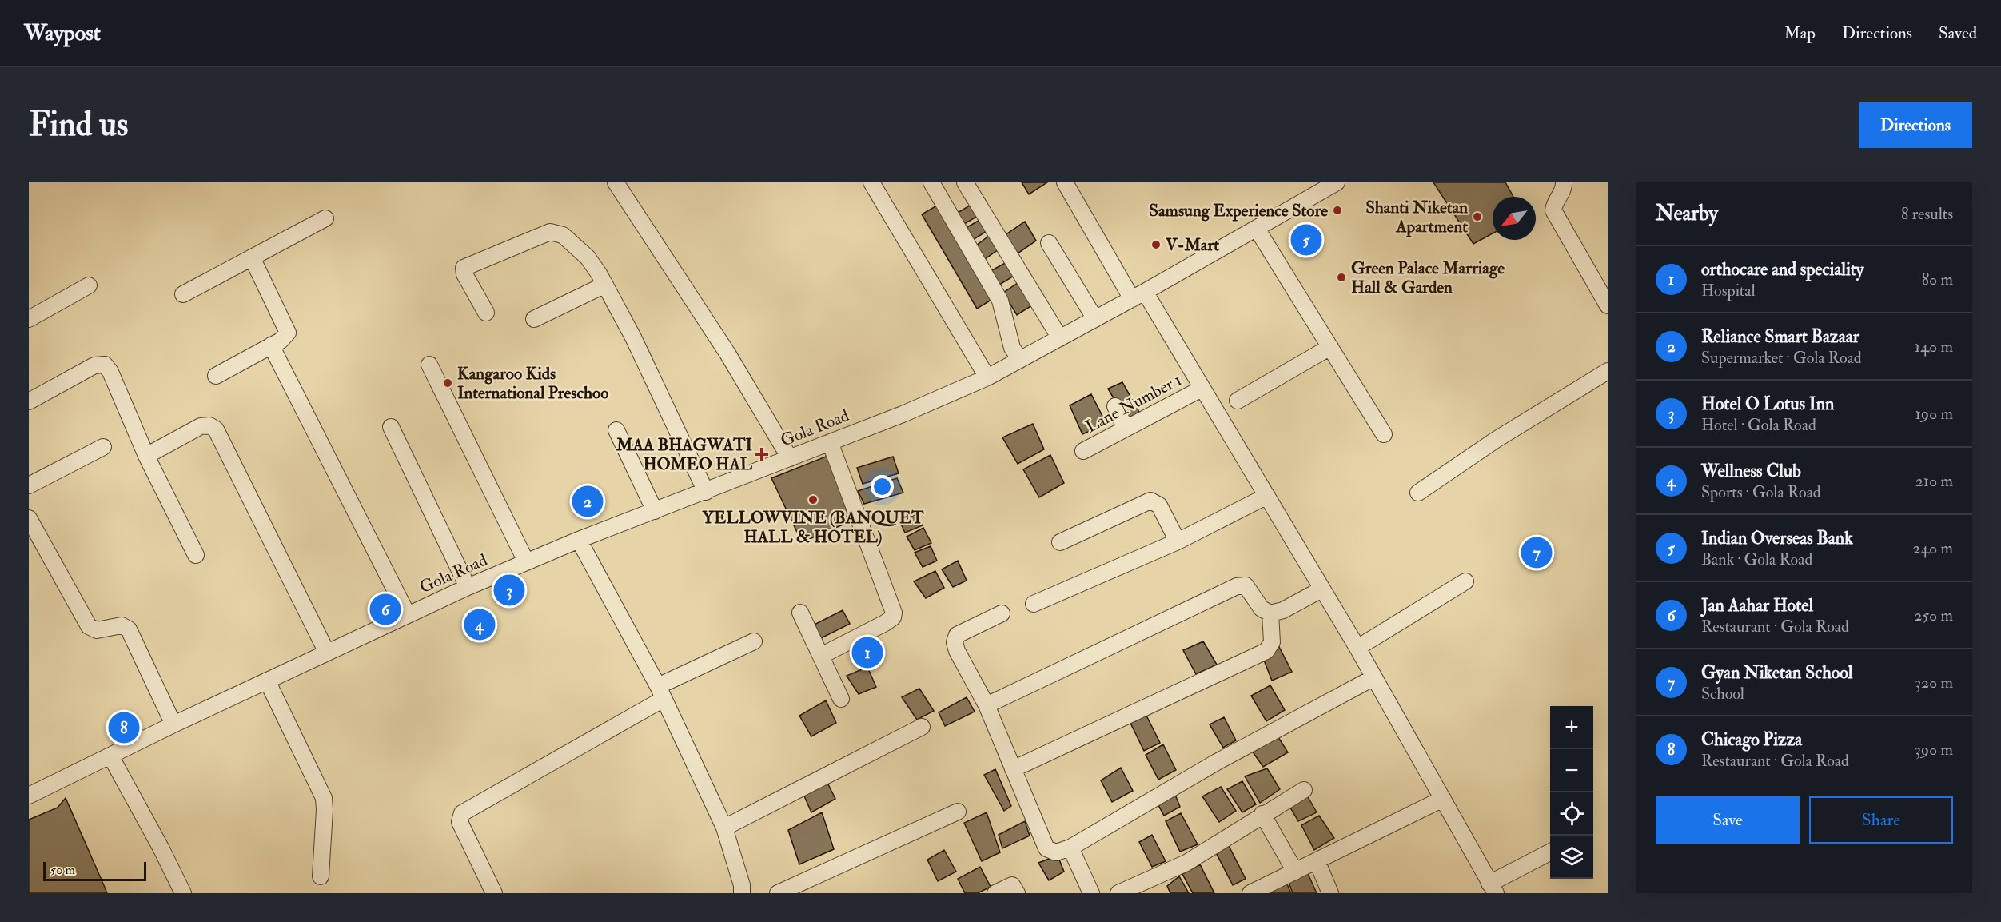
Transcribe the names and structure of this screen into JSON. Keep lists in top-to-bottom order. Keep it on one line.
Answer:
{"streets":{"street":["Lane Number 1","Gola Road"]},"places":{"other":["Samsung Experience Store","Shanti Niketan Apartment","V-Mart","Green Palace Marriage Hall & Garden","Kangaroo Kids International Preschoo","YELLOWVINE (BANQUET HALL & HOTEL)"],"health":["MAA BHAGWATI HOMEO HAL"]},"scale_bar":"50 m","north":"bottom left","page":{"header":"Waypost","nav":["Map","Directions","Saved"],"buttons":["Directions",["Save","Share"]],"title":"Find us","heading":["Nearby","8 results"],"pins":["5","2","7","3","6","4","1","8"],"list":[{"mark":"1","name":"orthocare and speciality","note":"Hospital","value":"80 m"},{"mark":"2","name":"Reliance Smart Bazaar","note":"Supermarket · Gola Road","value":"140 m"},{"mark":"3","name":"Hotel O Lotus Inn","note":"Hotel · Gola Road","value":"190 m"},{"mark":"4","name":"Wellness Club","note":"Sports · Gola Road","value":"210 m"},{"mark":"5","name":"Indian Overseas Bank","note":"Bank · Gola Road","value":"240 m"},{"mark":"6","name":"Jan Aahar Hotel","note":"Restaurant · Gola Road","value":"250 m"},{"mark":"7","name":"Gyan Niketan School","note":"School","value":"320 m"},{"mark":"8","name":"Chicago Pizza","note":"Restaurant · Gola Road","value":"390 m"}],"map_buttons":["+","−"],"scale":"50 m"}}
